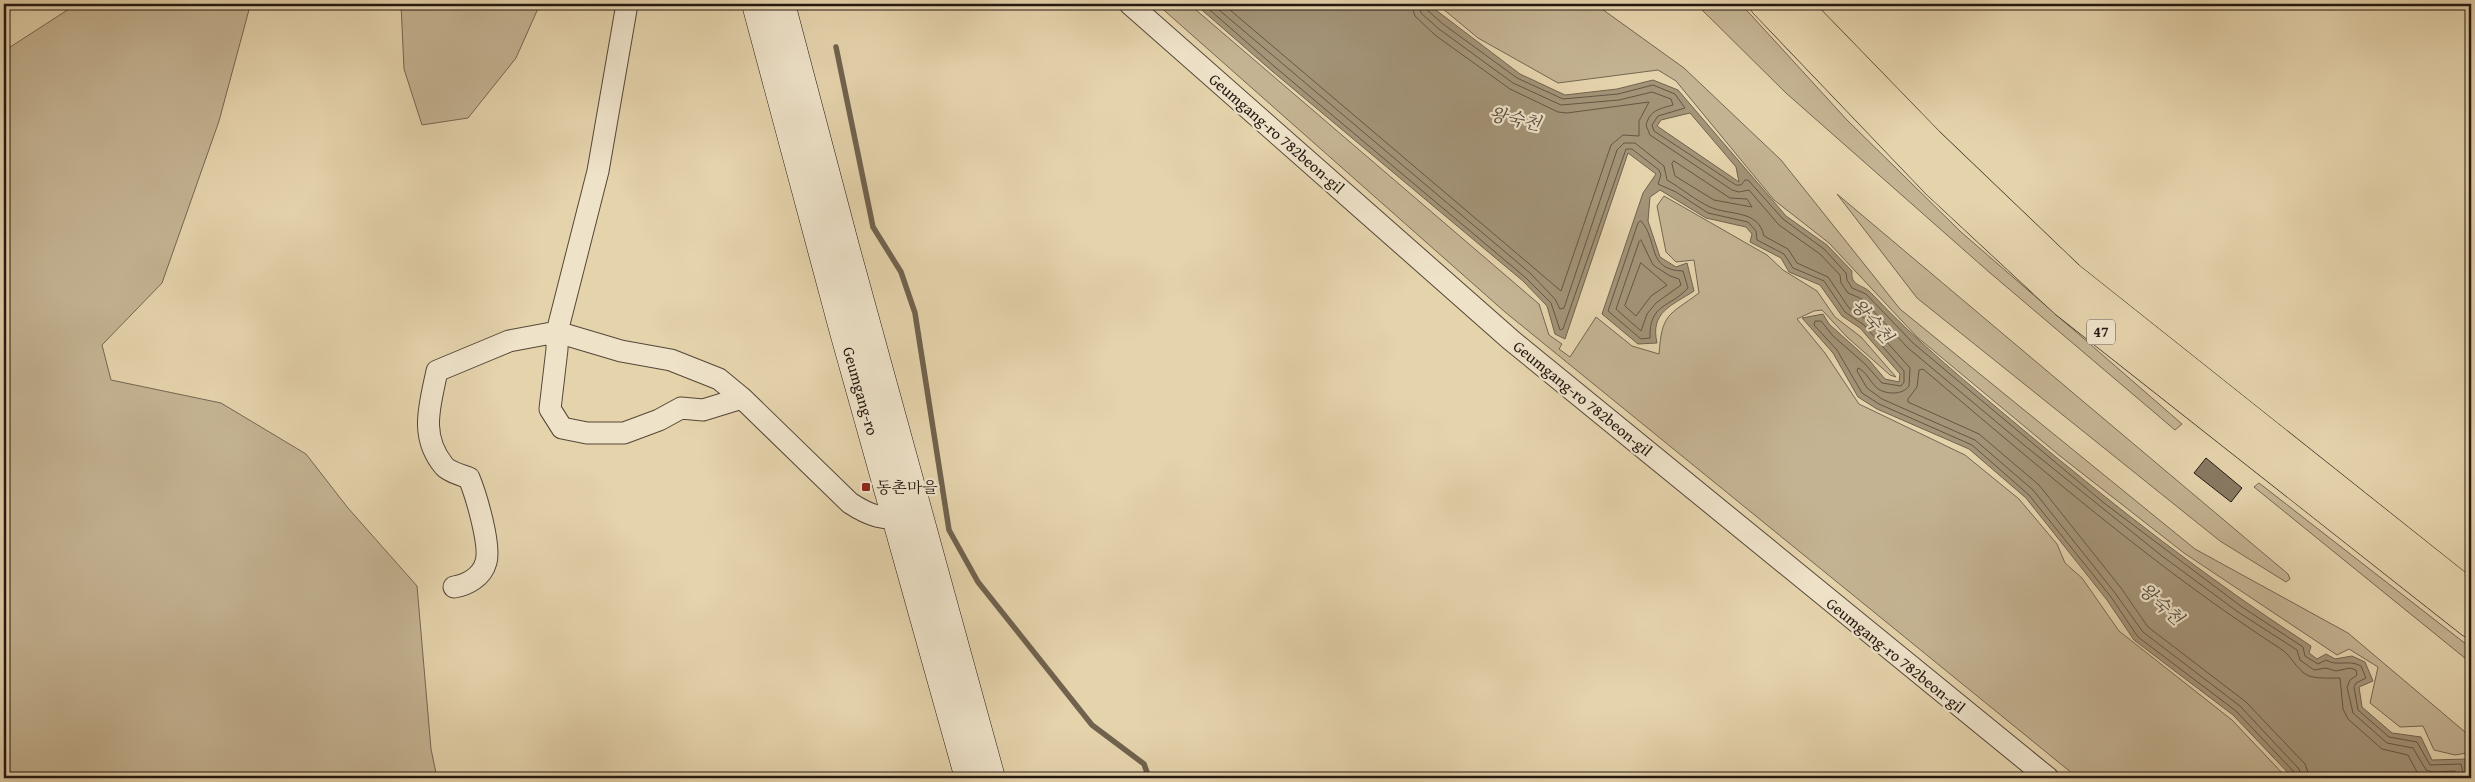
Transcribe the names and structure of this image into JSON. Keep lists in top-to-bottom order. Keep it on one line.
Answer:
{"streets":{"highway":["47"],"street":["Geumgang-ro 782beon-gil","Geumgang-ro"]},"water":["왕숙천"],"places":{"transit":["동촌마을"]}}
